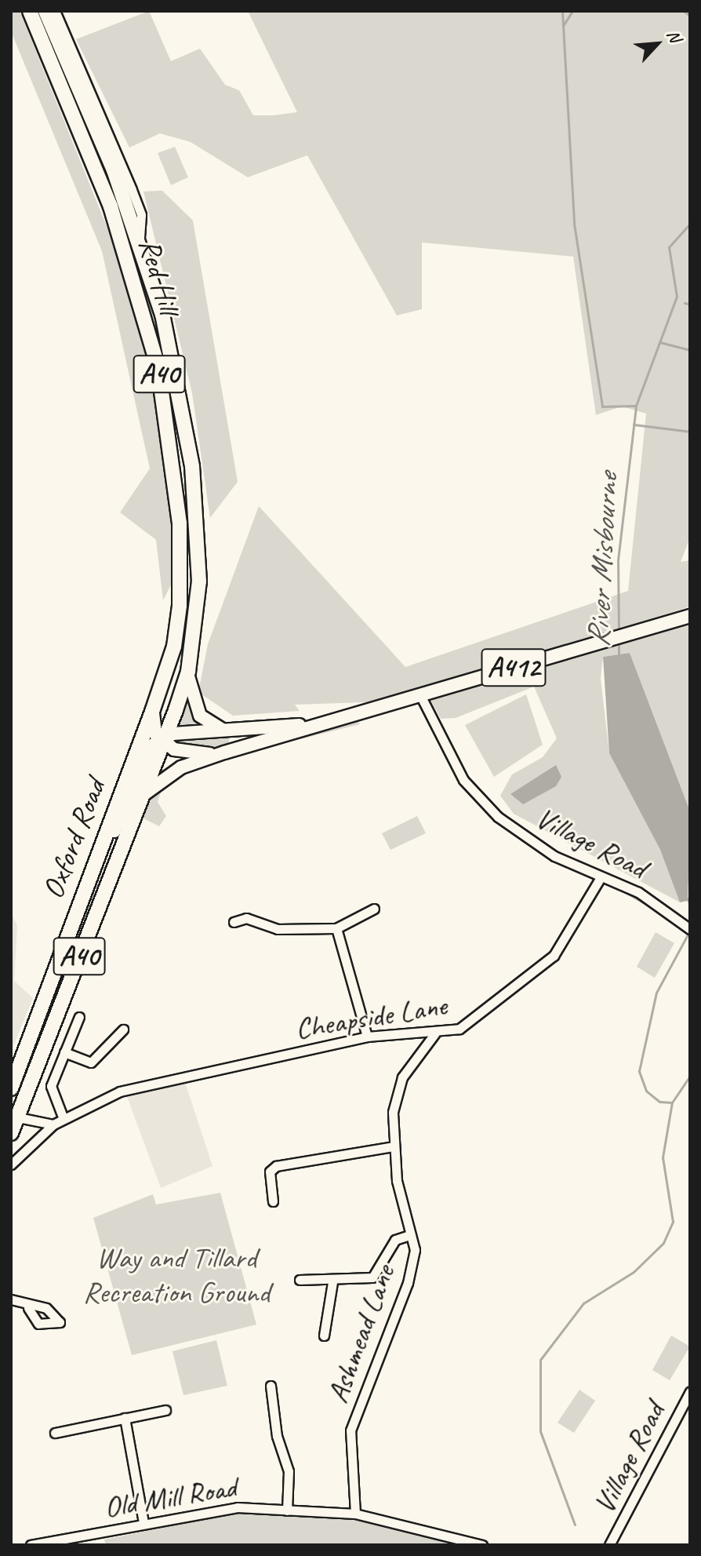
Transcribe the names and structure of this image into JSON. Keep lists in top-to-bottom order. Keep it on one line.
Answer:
{"streets":{"highway":["Red Hill","A40","Oxford Road"],"main road":["A412"],"street":["Village Road","Cheapside Lane","Ashmead Lane","Old Mill Road"]},"crossings":[["Red Hill","A40"],["Red Hill","A412"],["Red Hill","Oxford Road"],["A40","A412"],["A40","Oxford Road"],["A412","Village Road"],["Village Road","Cheapside Lane"],["Cheapside Lane","Ashmead Lane"],["Ashmead Lane","Old Mill Road"]],"water":["River Misbourne"],"parks":["Way and Tillard Recreation Ground"],"north":"top right"}
